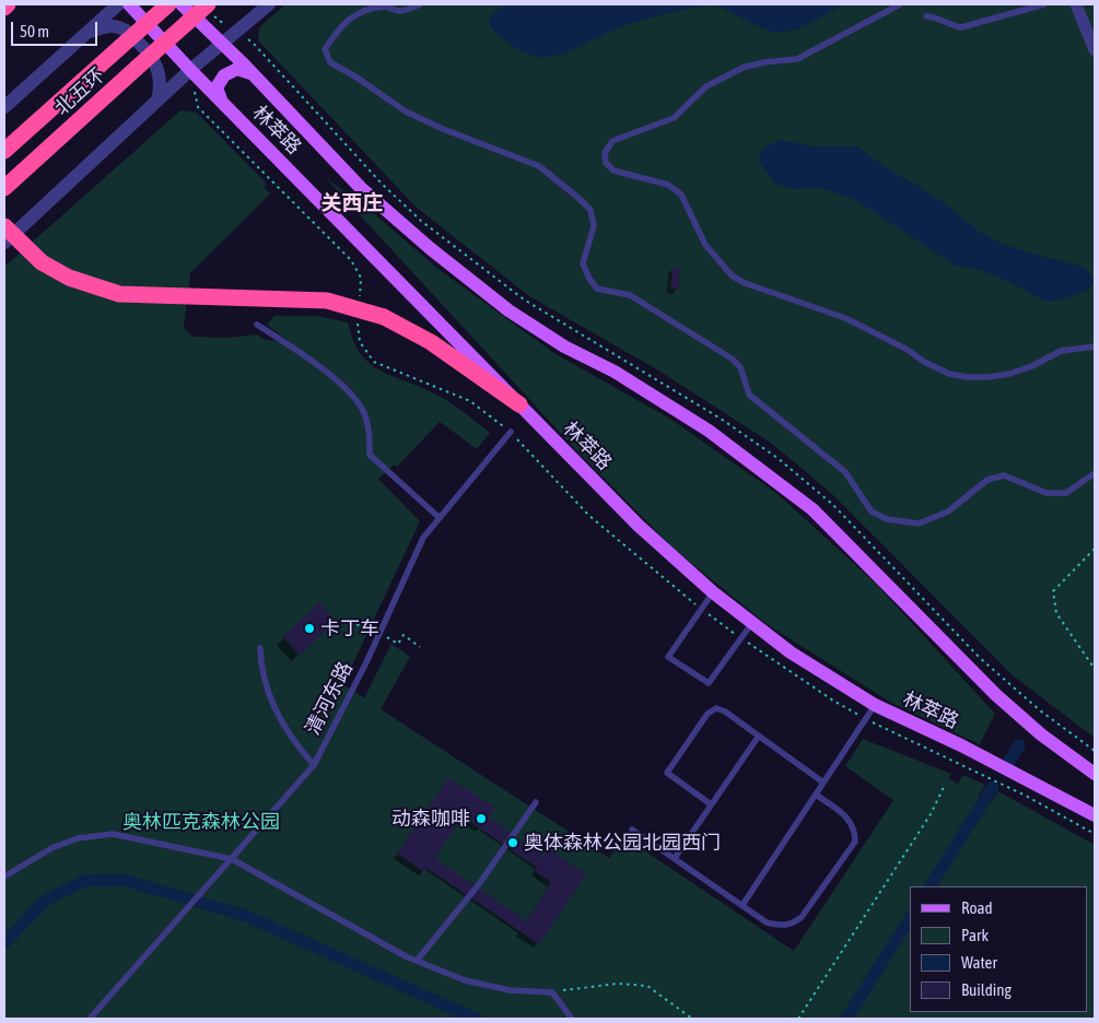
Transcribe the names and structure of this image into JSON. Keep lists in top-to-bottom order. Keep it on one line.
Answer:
{"streets":{"highway":["北五环"],"main road":["林萃路"],"lane":["清河东路"]},"districts":["关西庄"],"parks":["奥林匹克森林公园"],"places":["卡丁车","动森咖啡","奥体森林公园北园西门"],"legend":["Road","Park","Water","Building"],"scale_bar":"50 m"}
